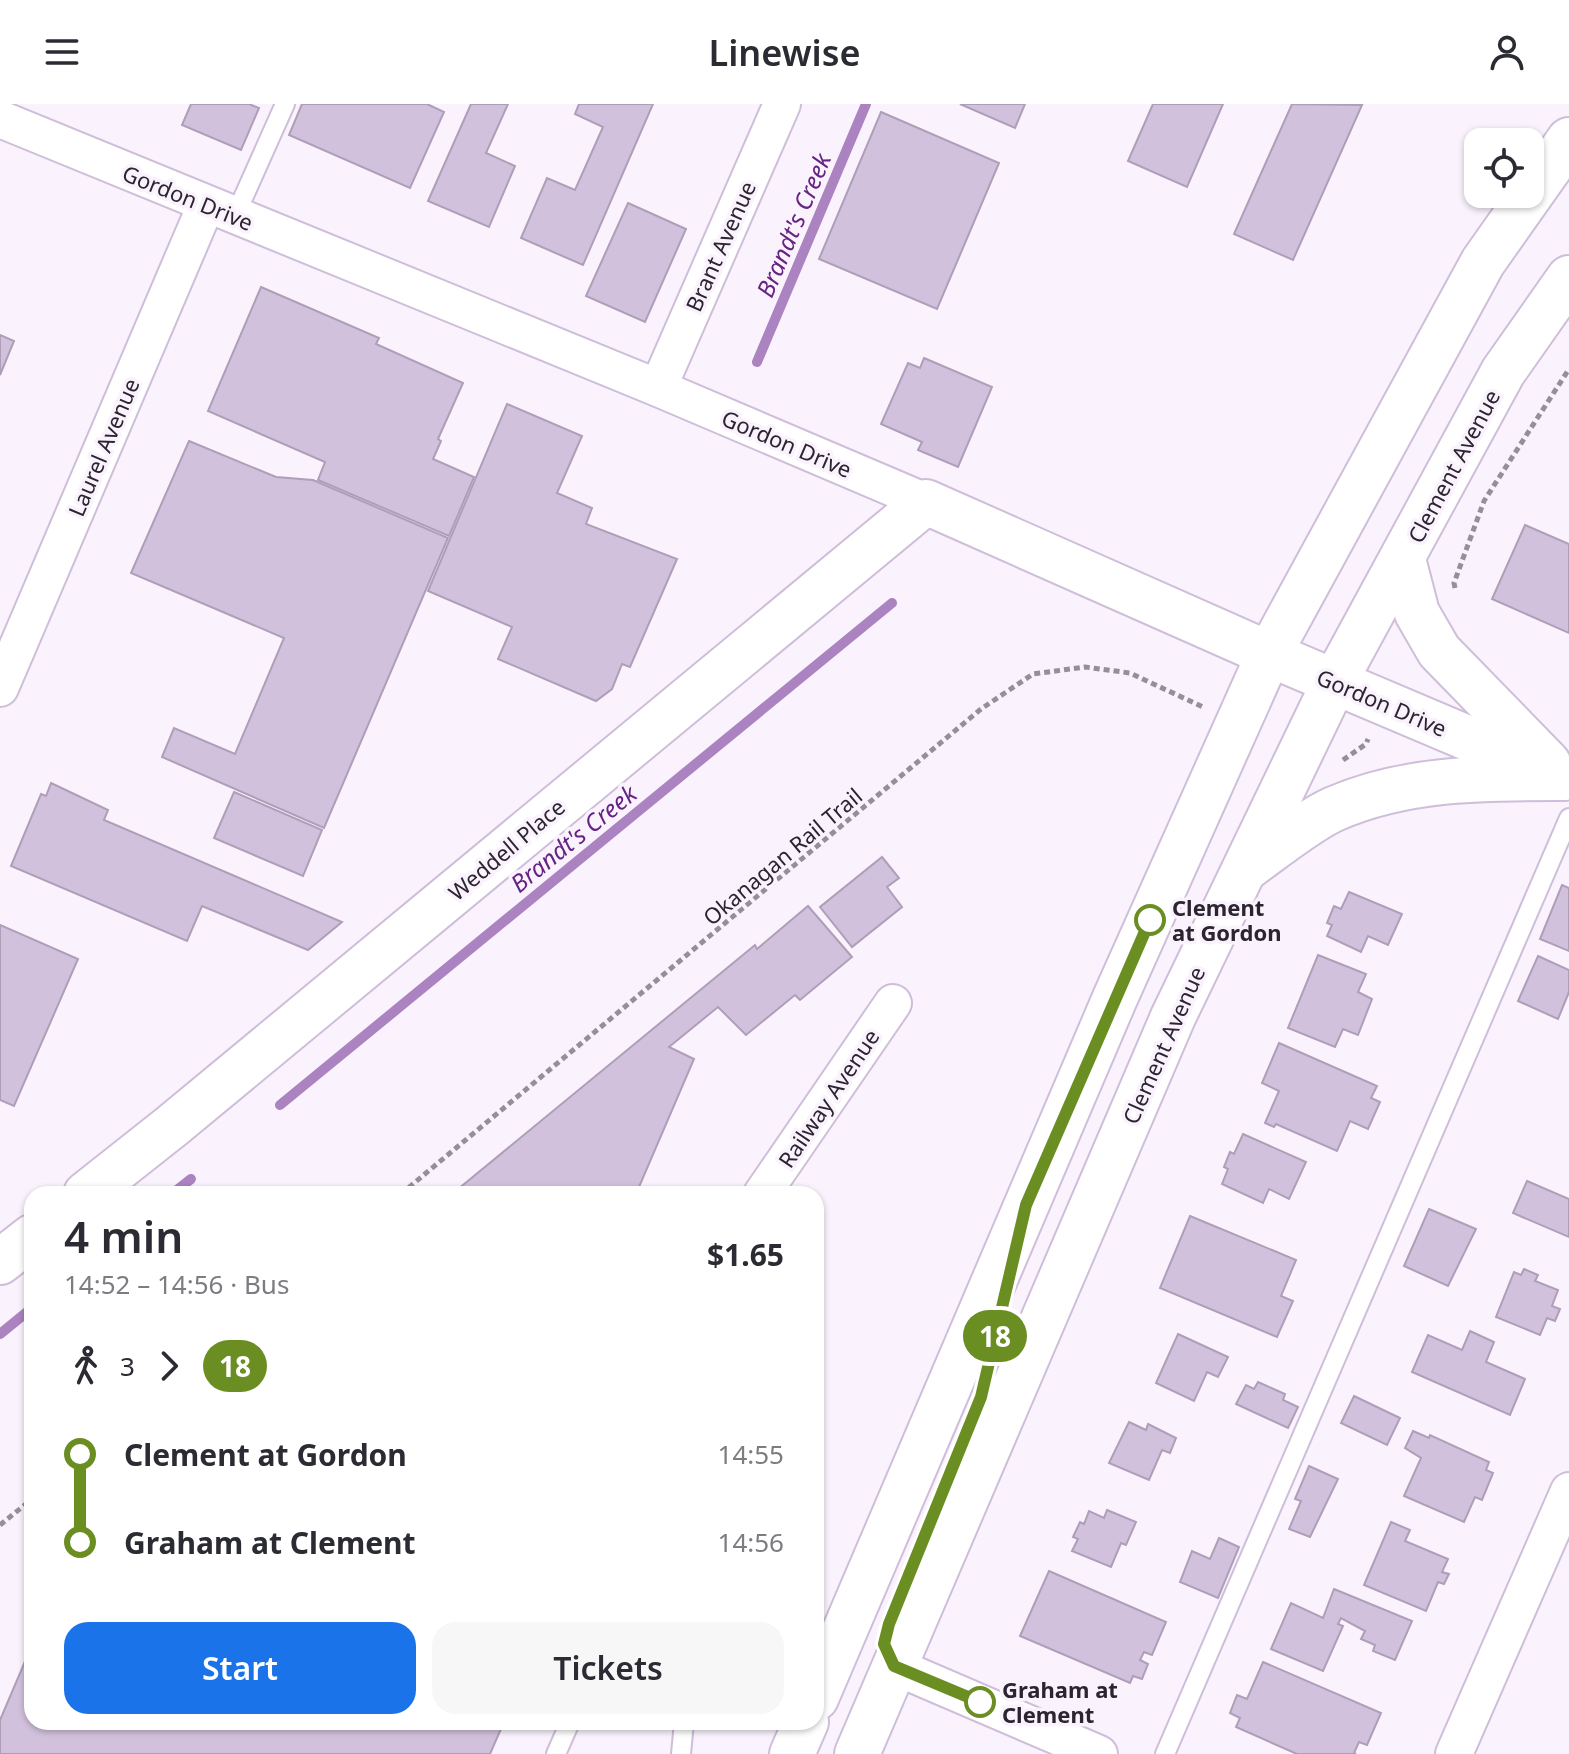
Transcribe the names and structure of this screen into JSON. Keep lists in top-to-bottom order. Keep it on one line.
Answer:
{"streets":{"main road":["Gordon Drive","Clement Avenue","Weddell Place"],"street":["Brant Avenue","Laurel Avenue","Railway Avenue"],"path":["Okanagan Rail Trail"]},"crossings":[["Gordon Drive","Brant Avenue"],["Gordon Drive","Laurel Avenue"],["Gordon Drive","Clement Avenue"],["Gordon Drive","Weddell Place"]],"water":["Brandt's Creek"],"places":["Clement at Gordon","Graham at Clement"],"lines":["bus line 18"],"page":{"header":"Linewise","on_map":"18","heading":["4 min","14:52 – 14:56 · Bus","$1.65"],"legs":["3","18"],"list":[{"name":"Clement at Gordon","value":"14:55"},{"name":"Graham at Clement","value":"14:56"}],"buttons":["Start","Tickets"]}}
